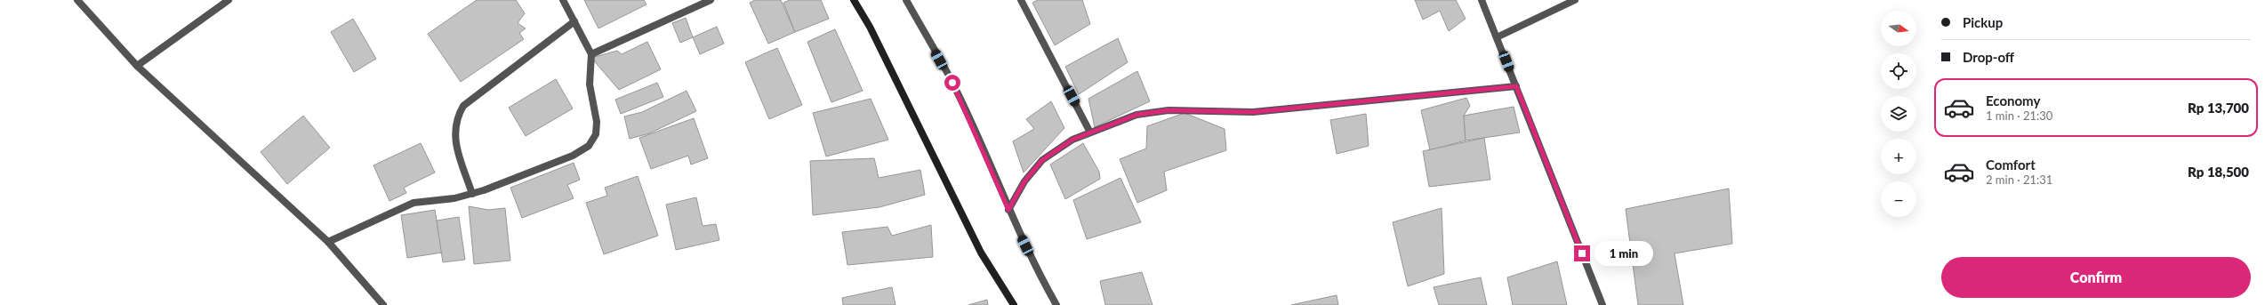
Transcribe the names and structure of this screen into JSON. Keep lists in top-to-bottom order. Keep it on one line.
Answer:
{"north":"right","page":{"banner":["Pickup","Drop-off"],"map_buttons":["+","−"],"list":[{"name":"Economy","note":"1 min · 21:30","value":"Rp 13,700"},{"name":"Comfort","note":"2 min · 21:31","value":"Rp 18,500"}],"bubble":"1 min","buttons":"Confirm"}}
